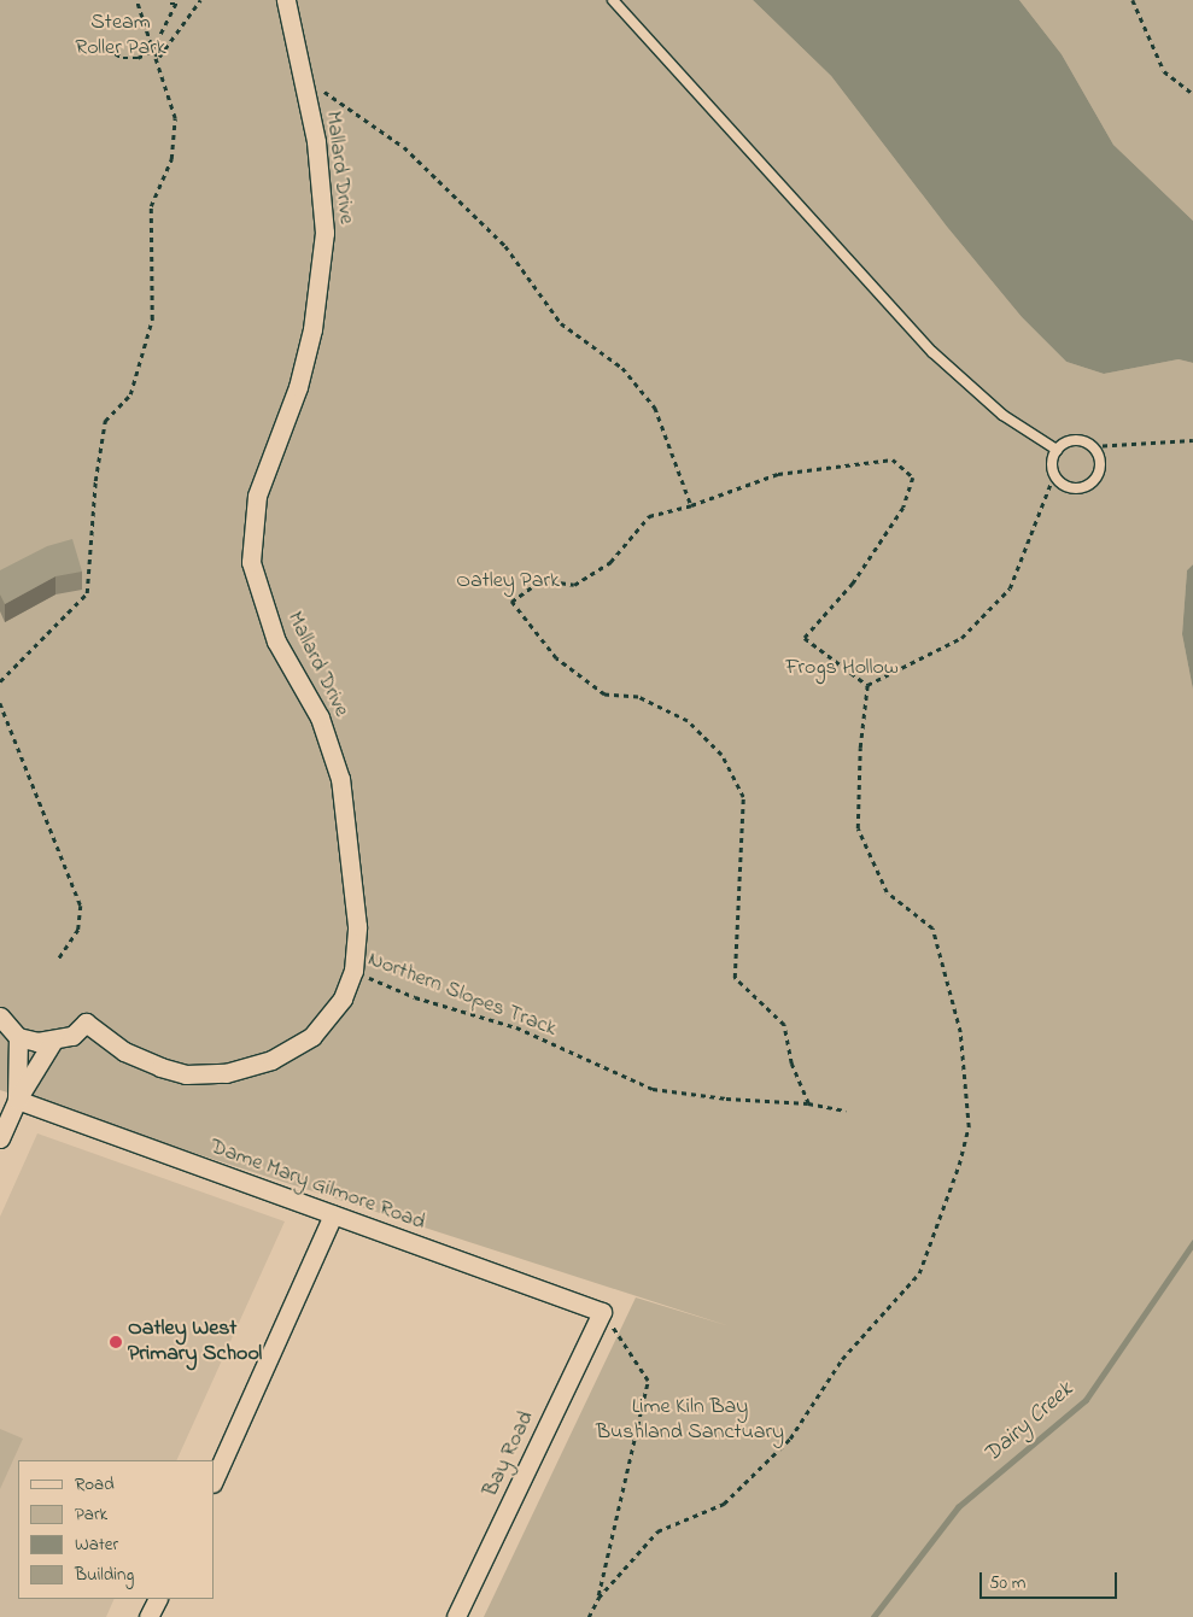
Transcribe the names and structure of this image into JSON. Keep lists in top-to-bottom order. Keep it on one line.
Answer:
{"streets":{"street":["Mallard Drive","Dame Mary Gilmore Road","Bay Road"],"path":["Northern Slopes Track"]},"crossings":[["Mallard Drive","Northern Slopes Track"],["Dame Mary Gilmore Road","Bay Road"]],"water":["Dairy Creek"],"parks":["Steam Roller Park","Oatley Park","Frogs Hollow","Lime Kiln Bay Bushland Sanctuary"],"places":["Oatley West Primary School"],"legend":["Road","Park","Water","Building"],"scale_bar":"50 m"}
